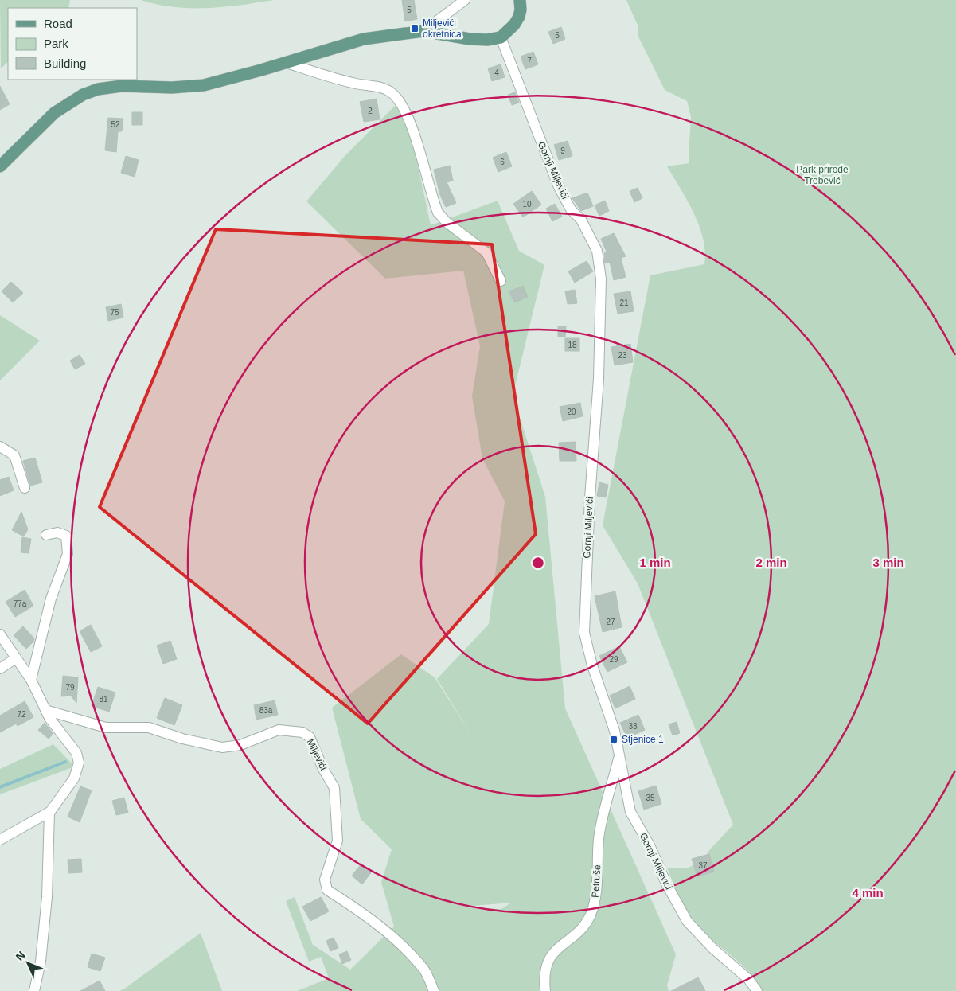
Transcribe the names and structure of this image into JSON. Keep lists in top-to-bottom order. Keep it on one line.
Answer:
{"streets":{"street":["Gornji Miljevići","Miljevići","Petruše"]},"crossings":[["Gornji Miljevići","Petruše"]],"parks":["Park prirode Trebević"],"places":{"transit":["Miljevići okretnica","Stjenice 1"]},"house_numbers":["5","5","7","4","2","52","9","6","10","21","75","18","23","20","77a","27","29","79","81","83a","72","33","35","37"],"legend":["Road","Park","Building"],"north":"top left","rings":["1 min","2 min","3 min","4 min"]}
